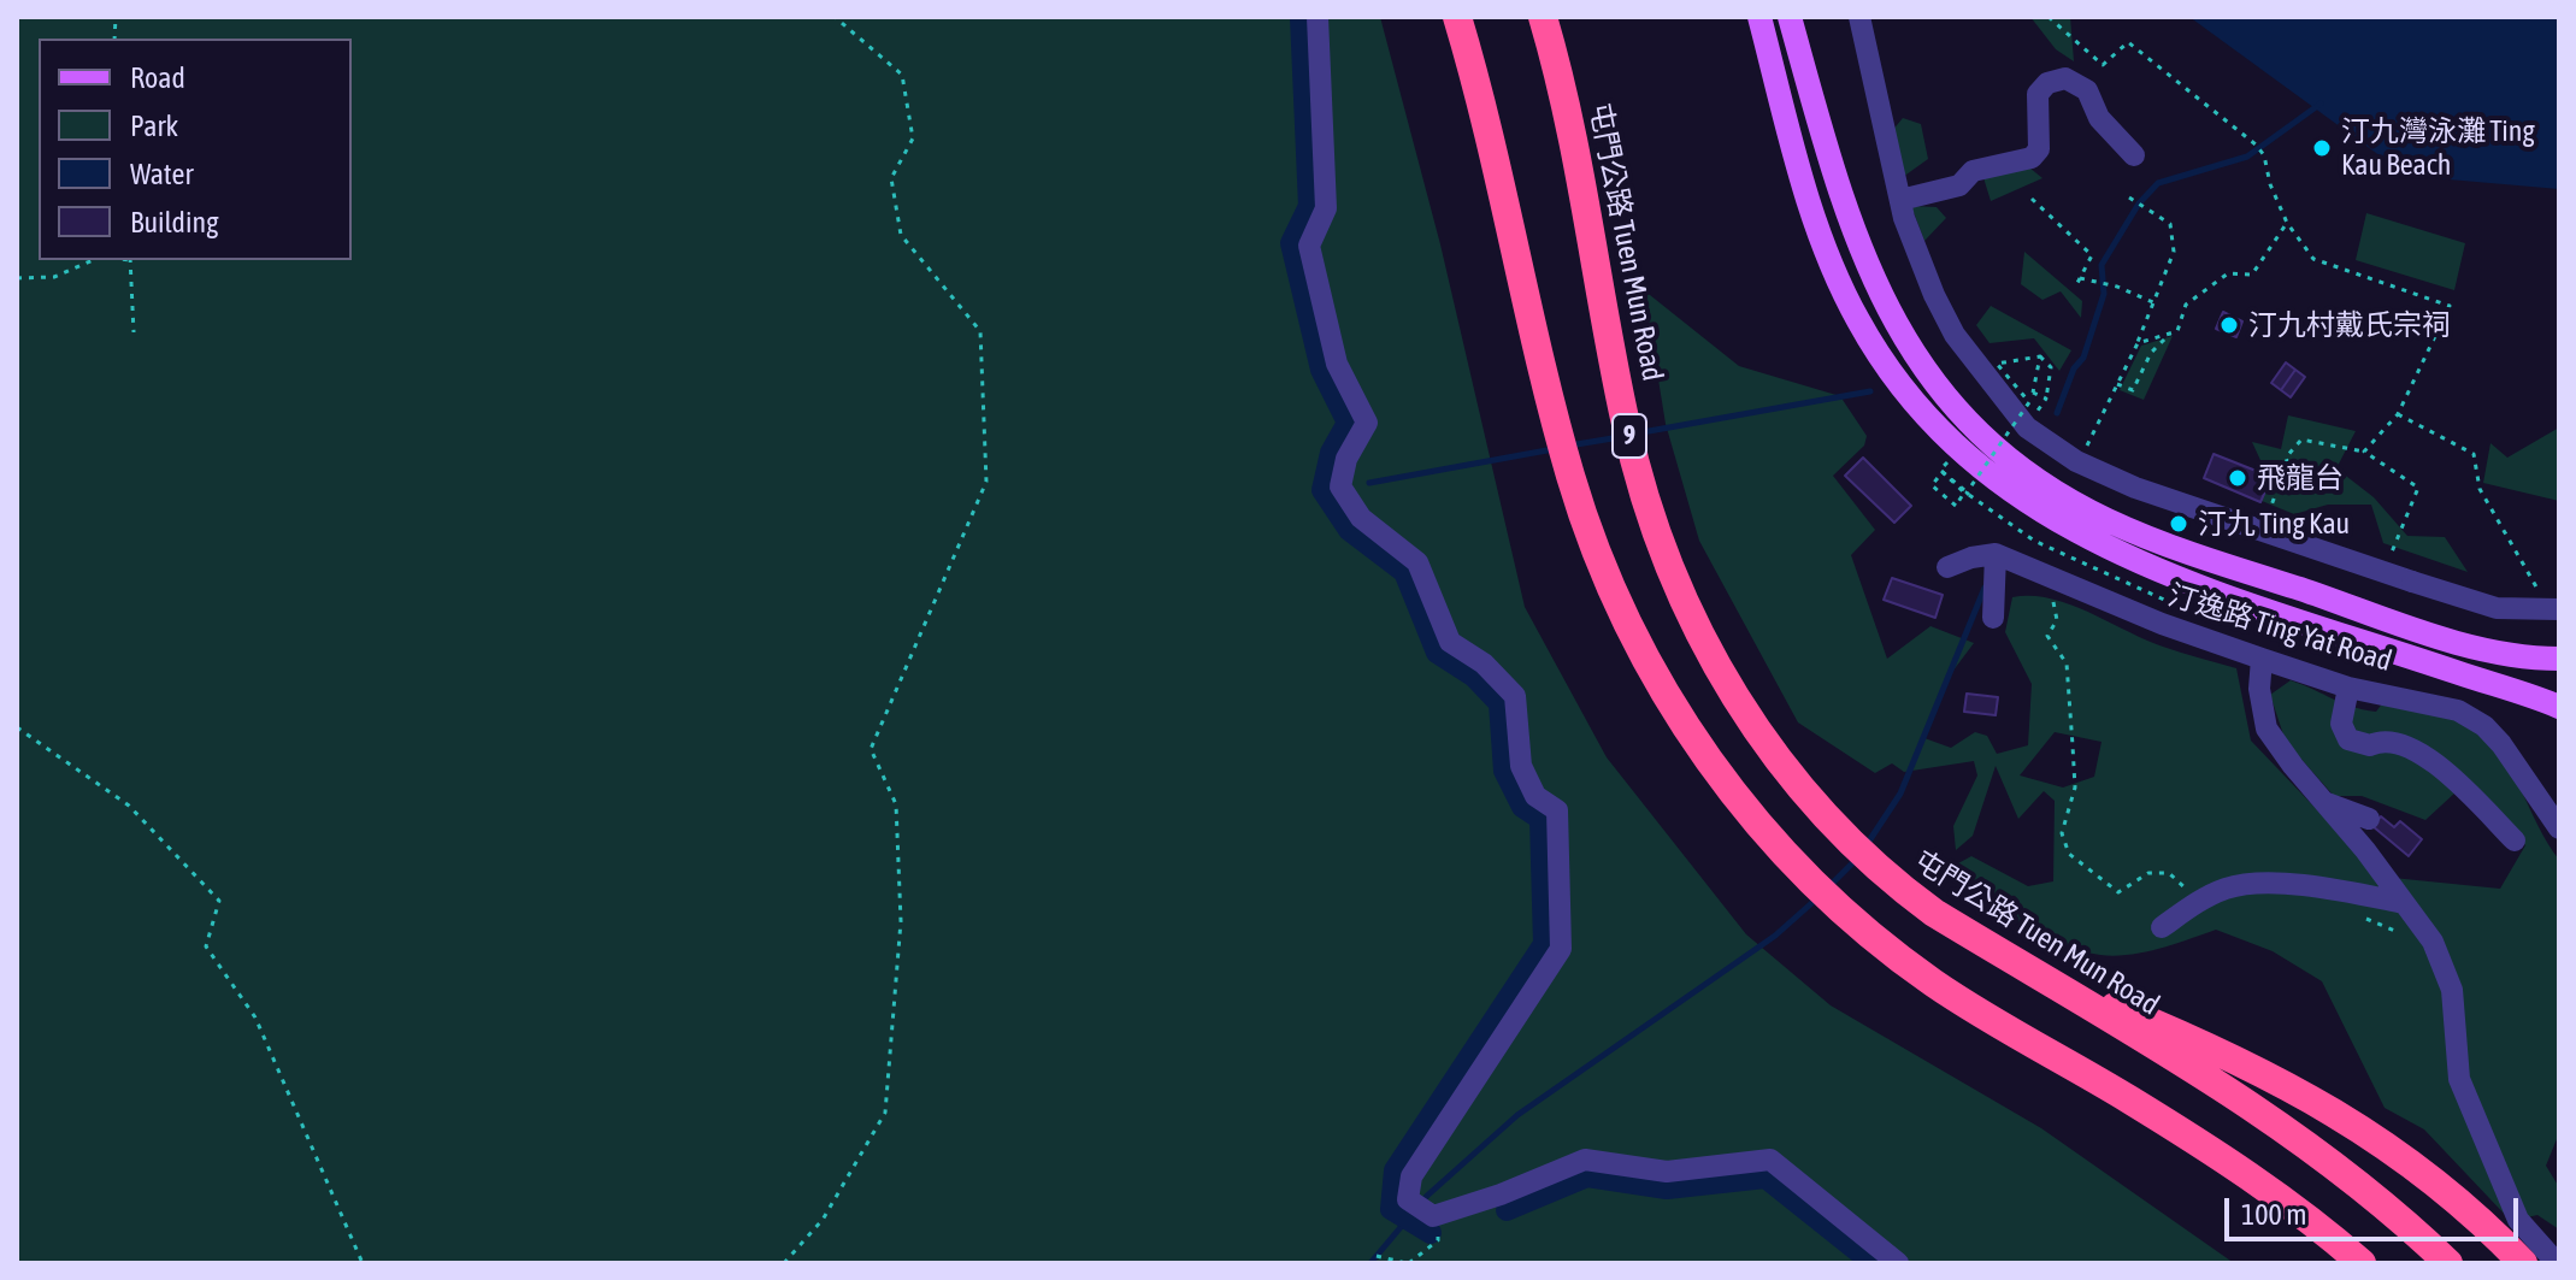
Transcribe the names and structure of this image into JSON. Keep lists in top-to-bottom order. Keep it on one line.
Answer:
{"streets":{"highway":["屯門公路 Tuen Mun Road","9"],"street":["汀逸路 Ting Yat Road"]},"places":["汀九灣泳灘 Ting Kau Beach","汀九村戴氏宗祠","飛龍台","汀九 Ting Kau"],"legend":["Road","Park","Water","Building"],"scale_bar":"100 m"}
